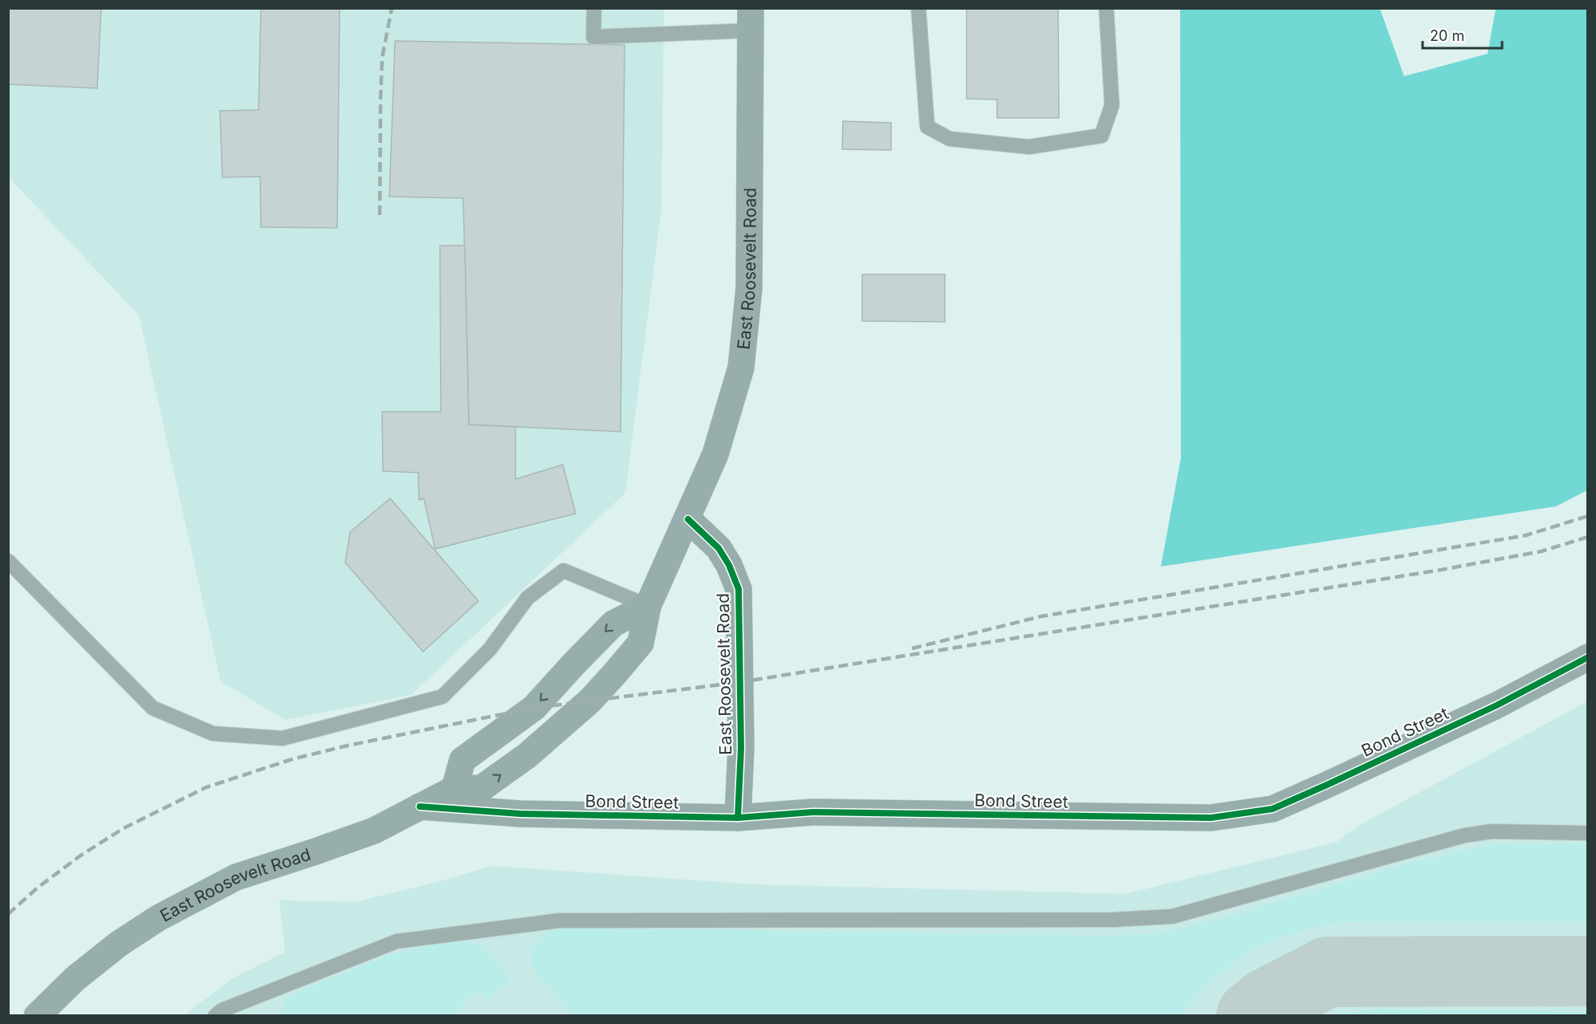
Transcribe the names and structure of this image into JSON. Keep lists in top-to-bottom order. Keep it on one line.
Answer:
{"streets":{"main road":["East Roosevelt Road","Bond Street"]},"crossings":[["East Roosevelt Road","Bond Street"]],"scale_bar":"20 m"}
